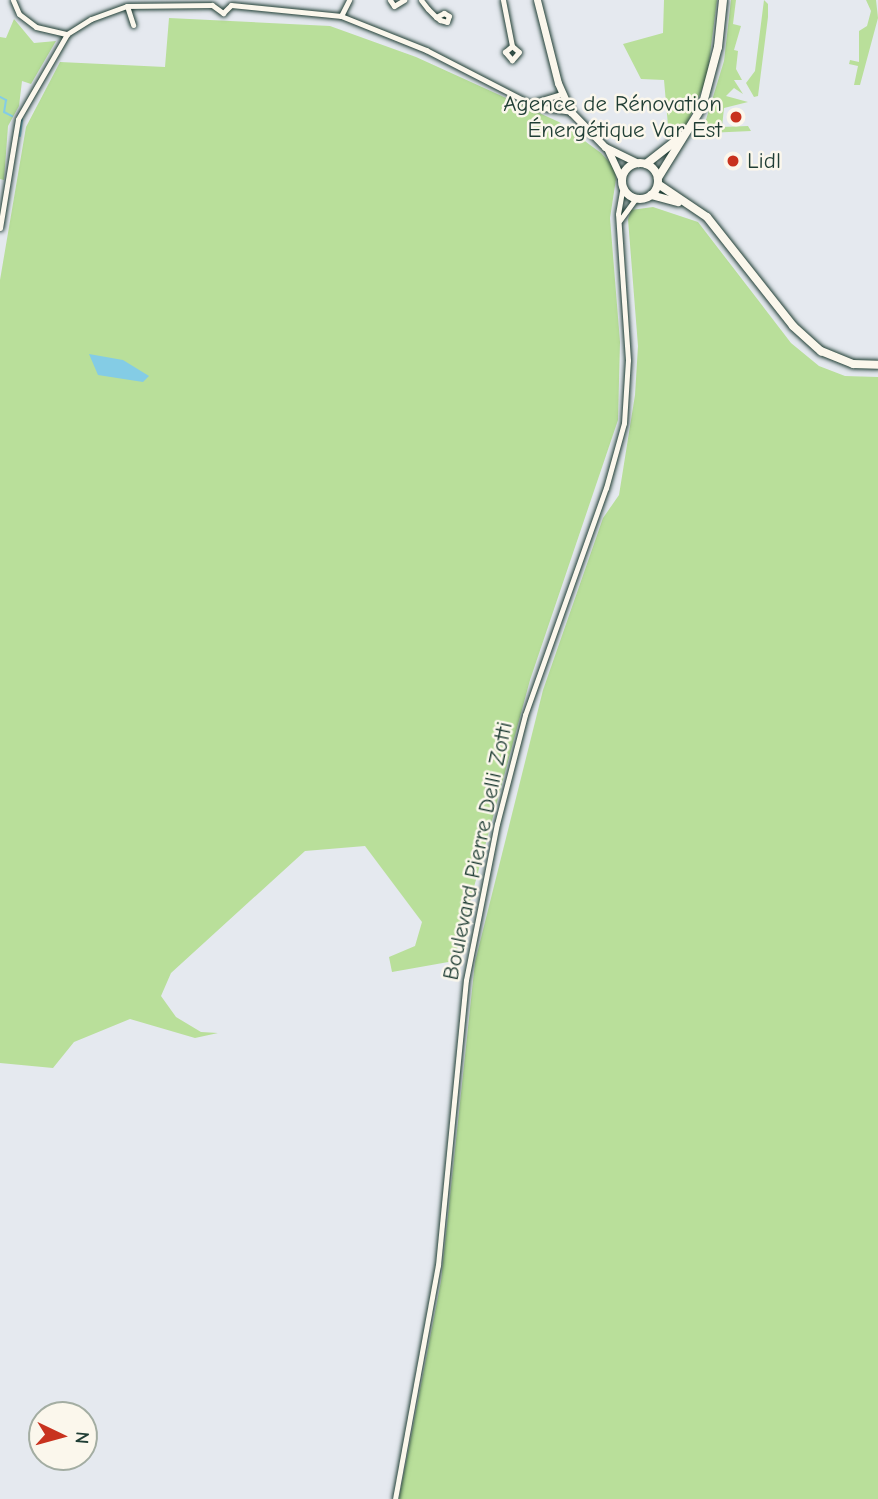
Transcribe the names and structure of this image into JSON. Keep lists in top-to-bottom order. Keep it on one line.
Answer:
{"streets":{"street":["Boulevard Pierre Delli Zotti"]},"places":["Agence de Rénovation Énergétique Var Est","Lidl"],"north":"right"}
